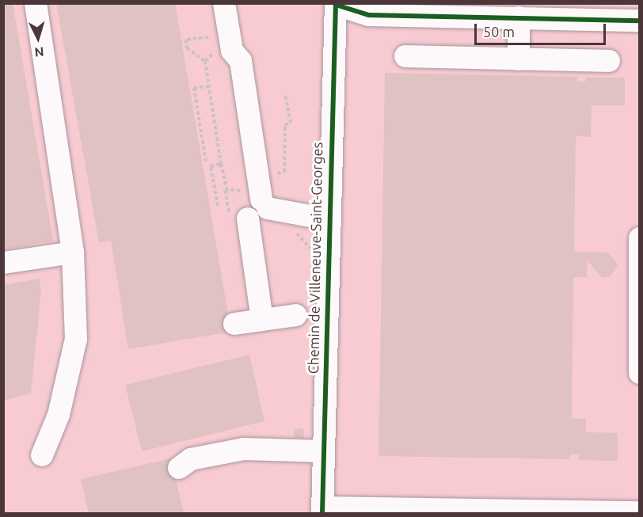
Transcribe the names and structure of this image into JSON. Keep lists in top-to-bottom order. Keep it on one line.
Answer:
{"streets":{"street":["Chemin de Villeneuve-Saint-Georges"]},"scale_bar":"50 m","north":"bottom"}
